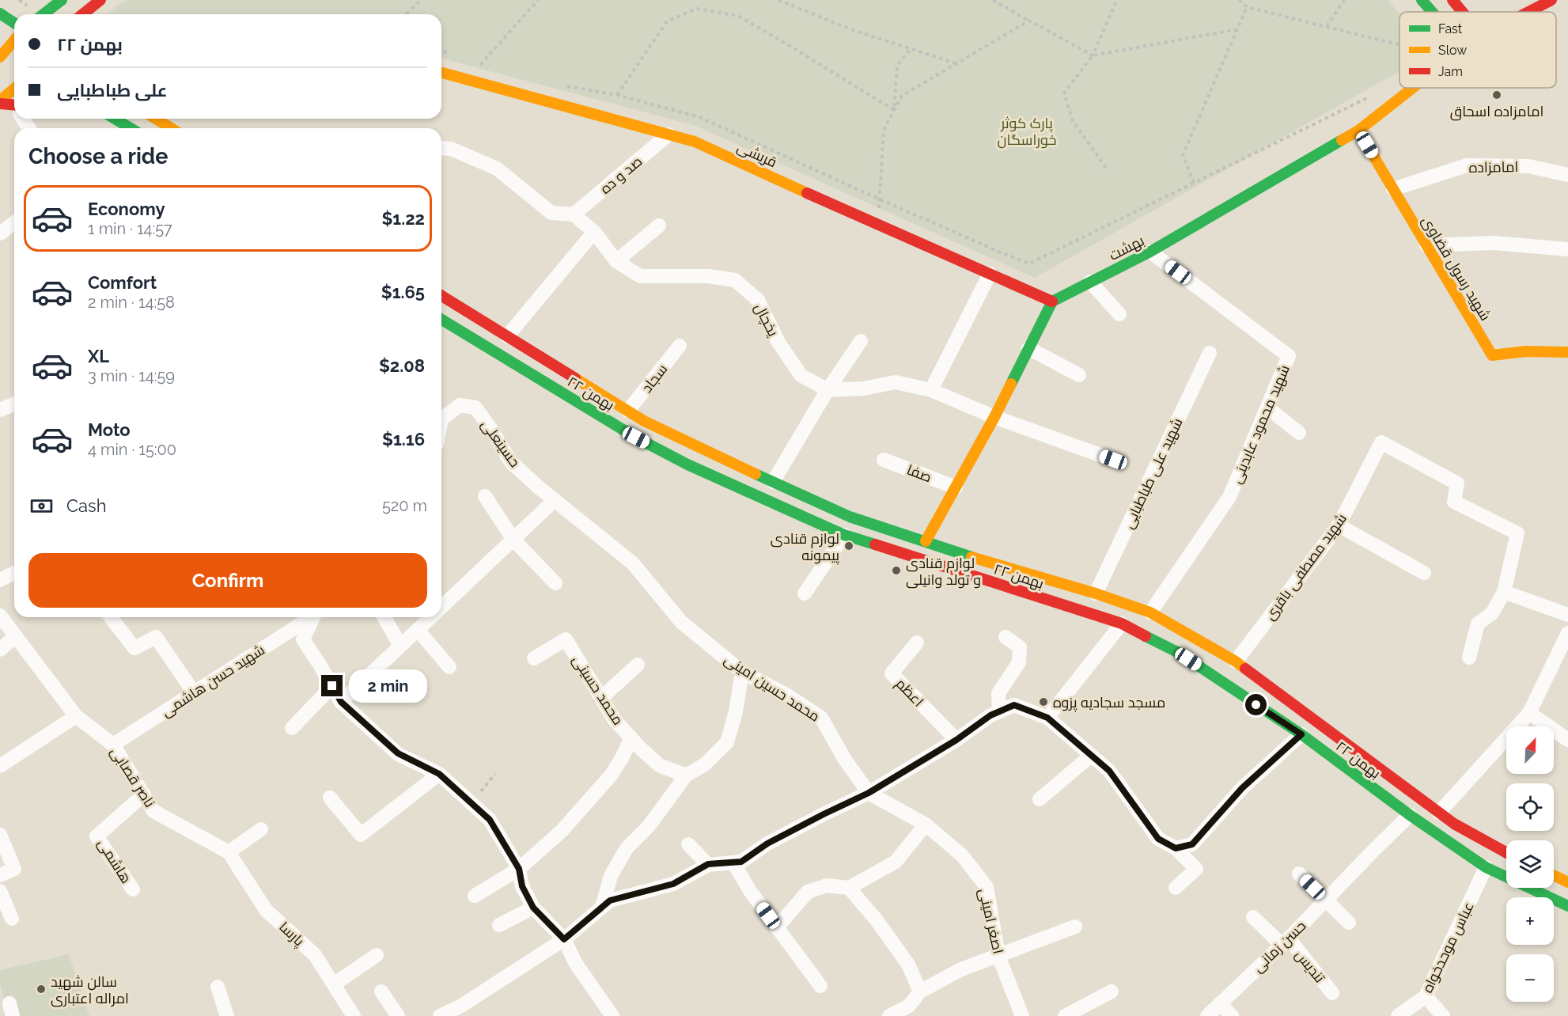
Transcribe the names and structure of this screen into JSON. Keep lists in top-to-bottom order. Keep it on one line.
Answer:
{"streets":{"main road":["قریشی","بهشت","شهید رسول قضاوی","۲۲ بهمن"],"street":["امامزاده","صد و ده","یخچال","سجاد","شهید محمود عابدینی","حسینعلی","صفا","شهید علی طباطبایی","شهید مصطفی باقری","شهید حسن هاشمی","محمد حسین امینی","محمد حسینی","اعظم","ناصر قصابی","هاشمی","اصغر امینی","پارسا","حسن زمانی","عباس موحدخواه","تندیس"]},"crossings":[["قریشی","صد و ده"],["قریشی","بهشت"],["امامزاده","شهید رسول قضاوی"],["صد و ده","یخچال"],["بهشت","شهید رسول قضاوی"],["بهشت","شهید محمود عابدینی"],["سجاد","۲۲ بهمن"],["۲۲ بهمن","شهید محمود عابدینی"],["۲۲ بهمن","شهید علی طباطبایی"],["۲۲ بهمن","شهید مصطفی باقری"],["۲۲ بهمن","حسن زمانی"],["۲۲ بهمن","عباس موحدخواه"],["حسینعلی","محمد حسین امینی"],["شهید حسن هاشمی","ناصر قصابی"],["محمد حسین امینی","اصغر امینی"],["ناصر قصابی","هاشمی"],["ناصر قصابی","پارسا"],["حسن زمانی","تندیس"]],"parks":["پارک کوثر خوراسگان"],"places":["امامزاده اسحاق","لوازم قنادی پیمونه","لوازم قنادی و تولد وانیلی","مسجد سجادیه پزوه","سالن شهید امراله اعتباری"],"legend":["Fast","Slow","Jam"],"north":"top right","page":{"banner":["۲۲ بهمن","علی طباطبایی"],"heading":"Choose a ride","list":[{"name":"Economy","note":"1 min · 14:57","value":"$1.22"},{"name":"Comfort","note":"2 min · 14:58","value":"$1.65"},{"name":"XL","note":"3 min · 14:59","value":"$2.08"},{"name":"Moto","note":"4 min · 15:00","value":"$1.16"}],"pay":["Cash","520 m"],"buttons":"Confirm","bubble":"2 min","map_buttons":["+","−"]}}
